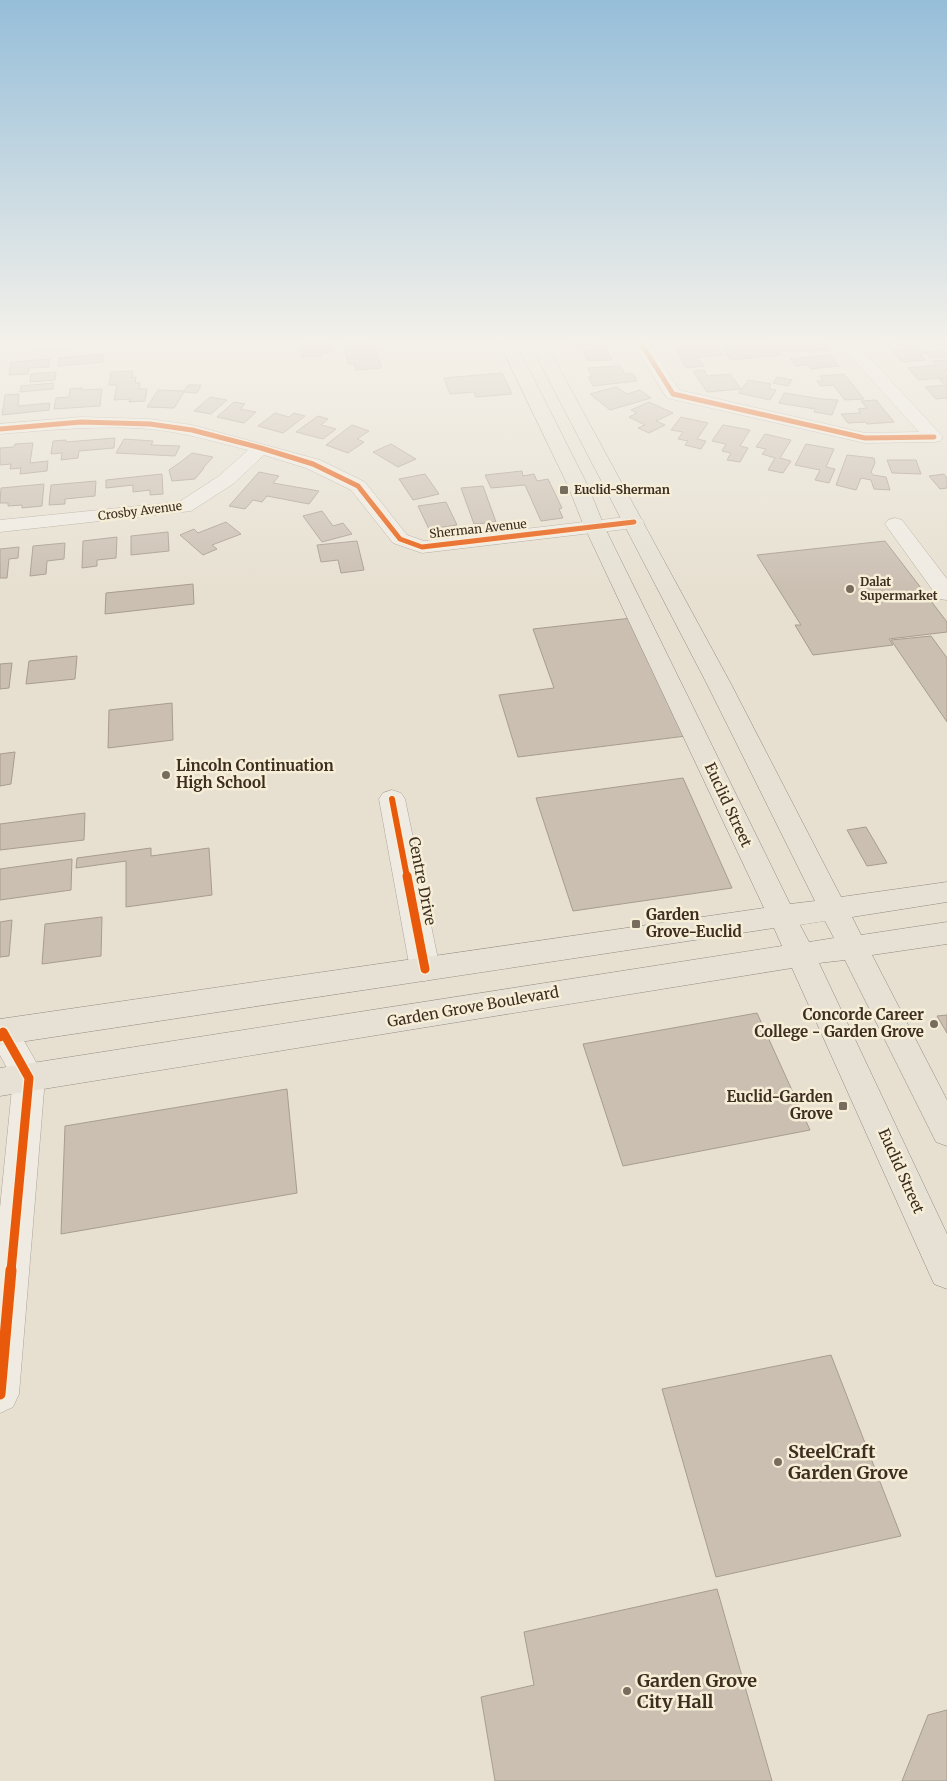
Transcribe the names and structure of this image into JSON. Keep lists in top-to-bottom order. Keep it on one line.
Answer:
{"streets":{"main road":["Euclid Street","Garden Grove Boulevard"],"street":["Crosby Avenue","Sherman Avenue","Centre Drive"]},"crossings":[["Crosby Avenue","Sherman Avenue"],["Sherman Avenue","Euclid Street"],["Euclid Street","Garden Grove Boulevard"]],"places":{"transit":["Euclid-Sherman","Garden Grove-Euclid","Euclid-Garden Grove"],"other":["Dalat Supermarket","Lincoln Continuation High School","Concorde Career College - Garden Grove","SteelCraft Garden Grove","Garden Grove City Hall"]}}
